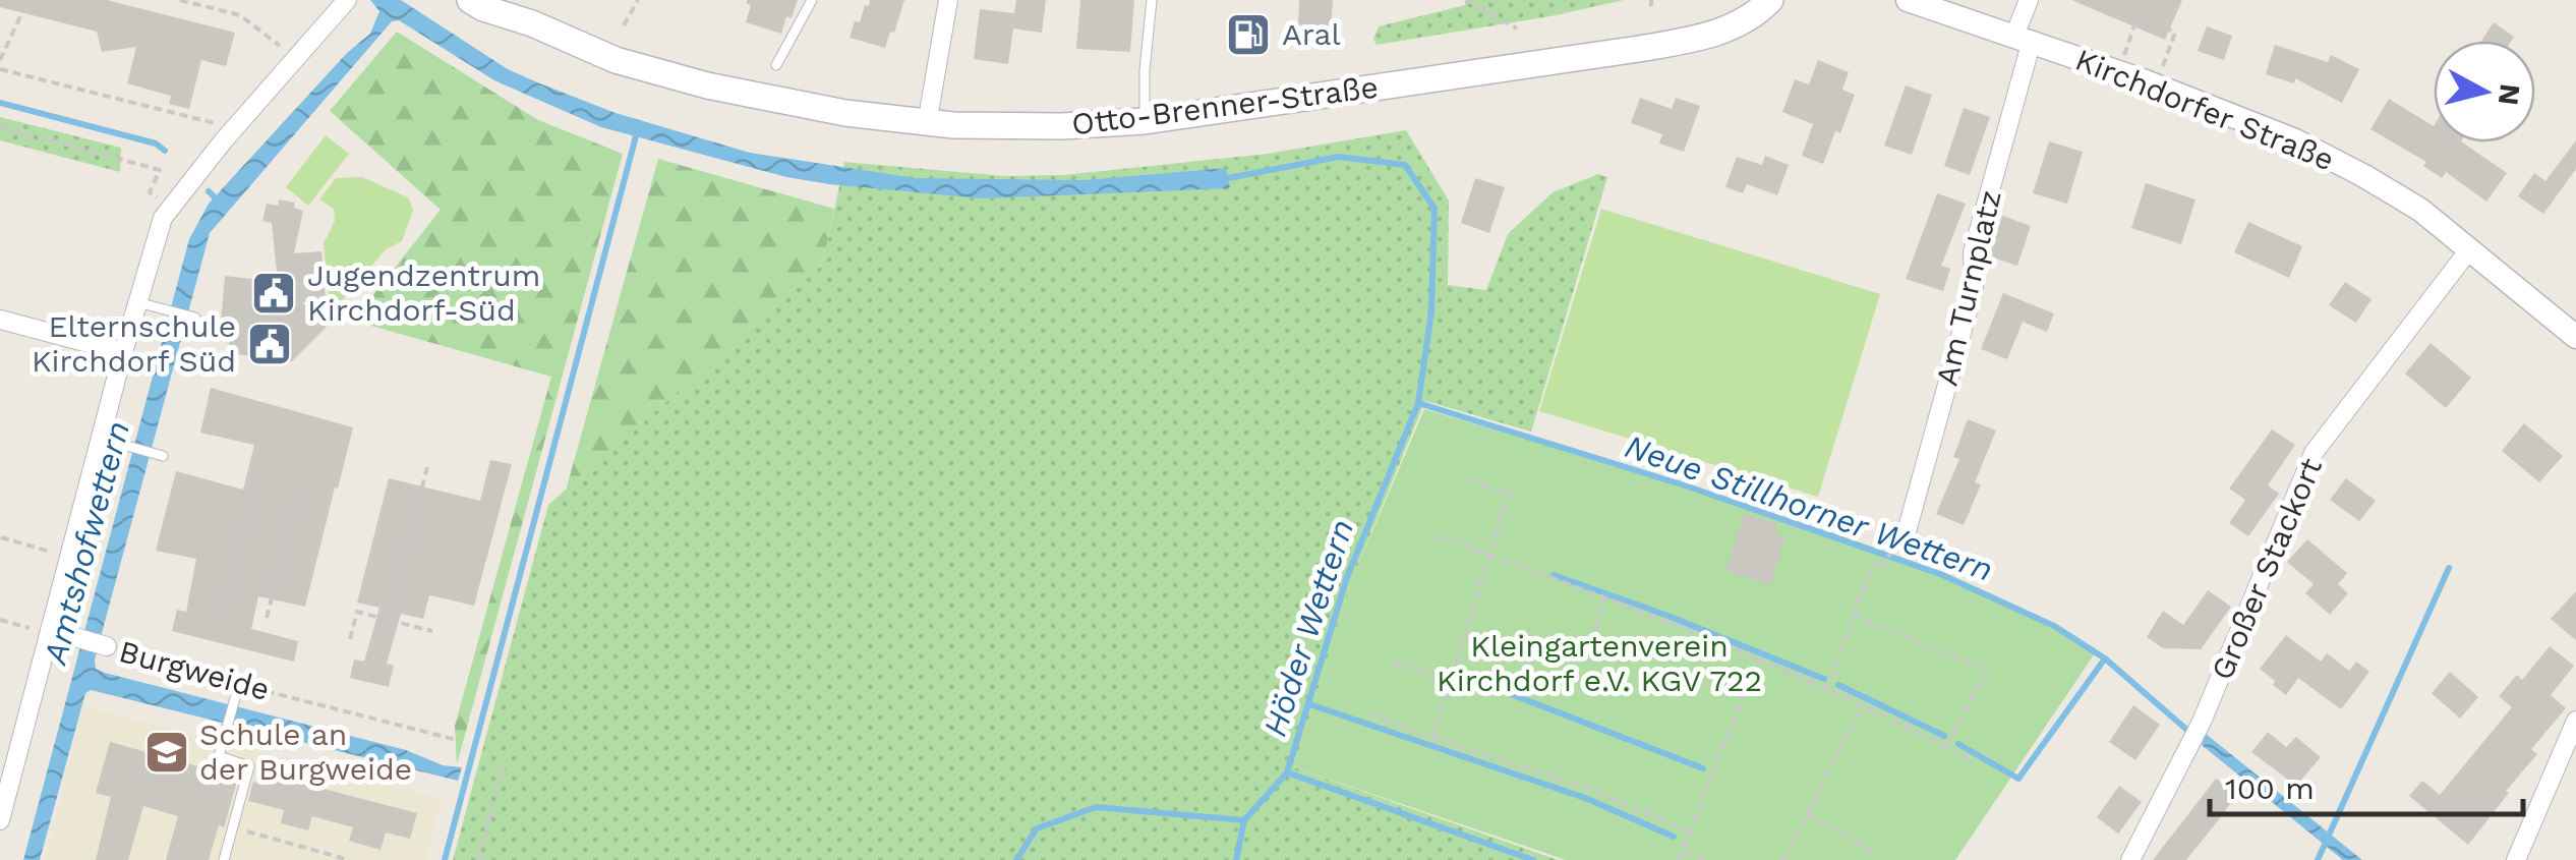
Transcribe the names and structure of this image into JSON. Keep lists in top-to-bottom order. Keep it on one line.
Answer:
{"streets":{"main road":["Otto-Brenner-Straße"],"street":["Kirchdorfer Straße","Am Turnplatz","Großer Stackort","Burgweide"]},"crossings":[["Kirchdorfer Straße","Am Turnplatz"],["Kirchdorfer Straße","Großer Stackort"]],"water":["Neue Stillhorner Wettern","Amtshofwettern","Höder Wettern"],"parks":["Kleingartenverein Kirchdorf e.V. KGV 722"],"places":{"fuel station":["Aral"],"public building":["Jugendzentrum Kirchdorf-Süd","Elternschule Kirchdorf Süd"],"school or university":["Schule an der Burgweide"]},"scale_bar":"100 m","north":"right"}
